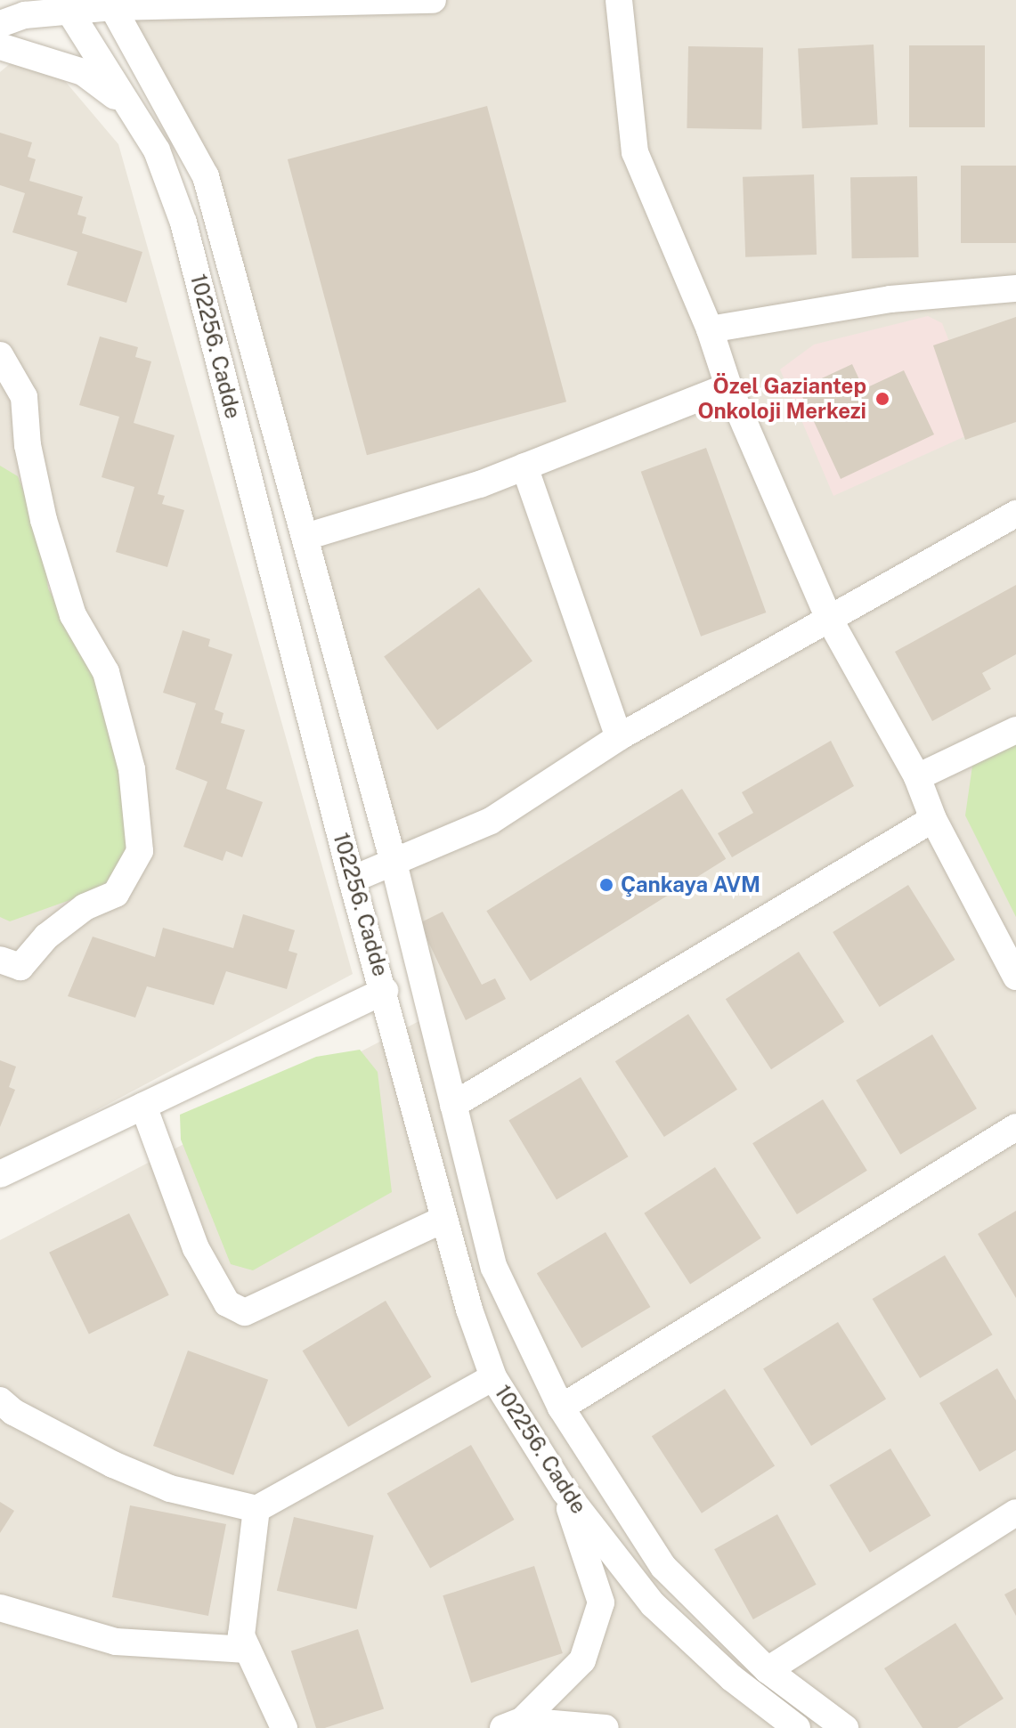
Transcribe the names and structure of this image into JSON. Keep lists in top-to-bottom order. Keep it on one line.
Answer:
{"streets":{"street":["102256. Cadde"]},"places":["Özel Gaziantep Onkoloji Merkezi","Çankaya AVM"]}
